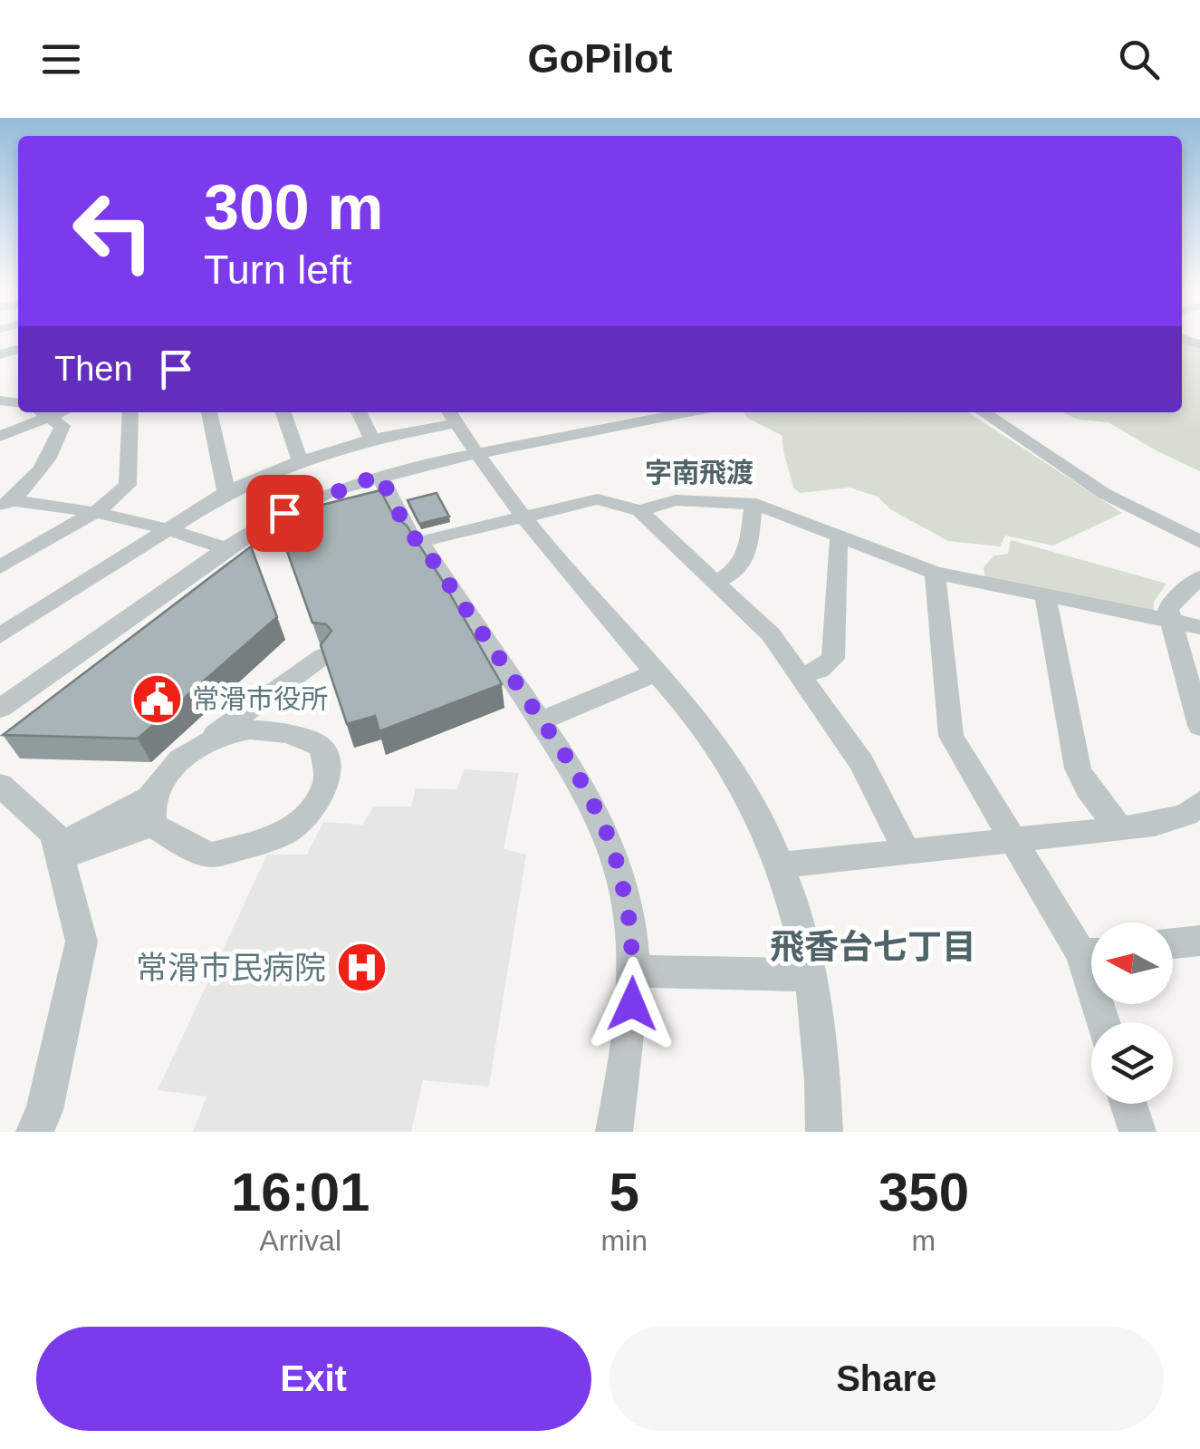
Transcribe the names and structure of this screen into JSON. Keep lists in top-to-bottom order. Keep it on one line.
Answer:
{"districts":["字南飛渡","飛香台七丁目"],"places":{"public building":["常滑市役所"],"hospital":["常滑市民病院"]},"north":"left","page":{"header":"GoPilot","turn":["300 m","Turn left"],"then":"Then","eta":["16:01","Arrival","5","min","350","m"],"buttons":["Exit","Share"]}}
